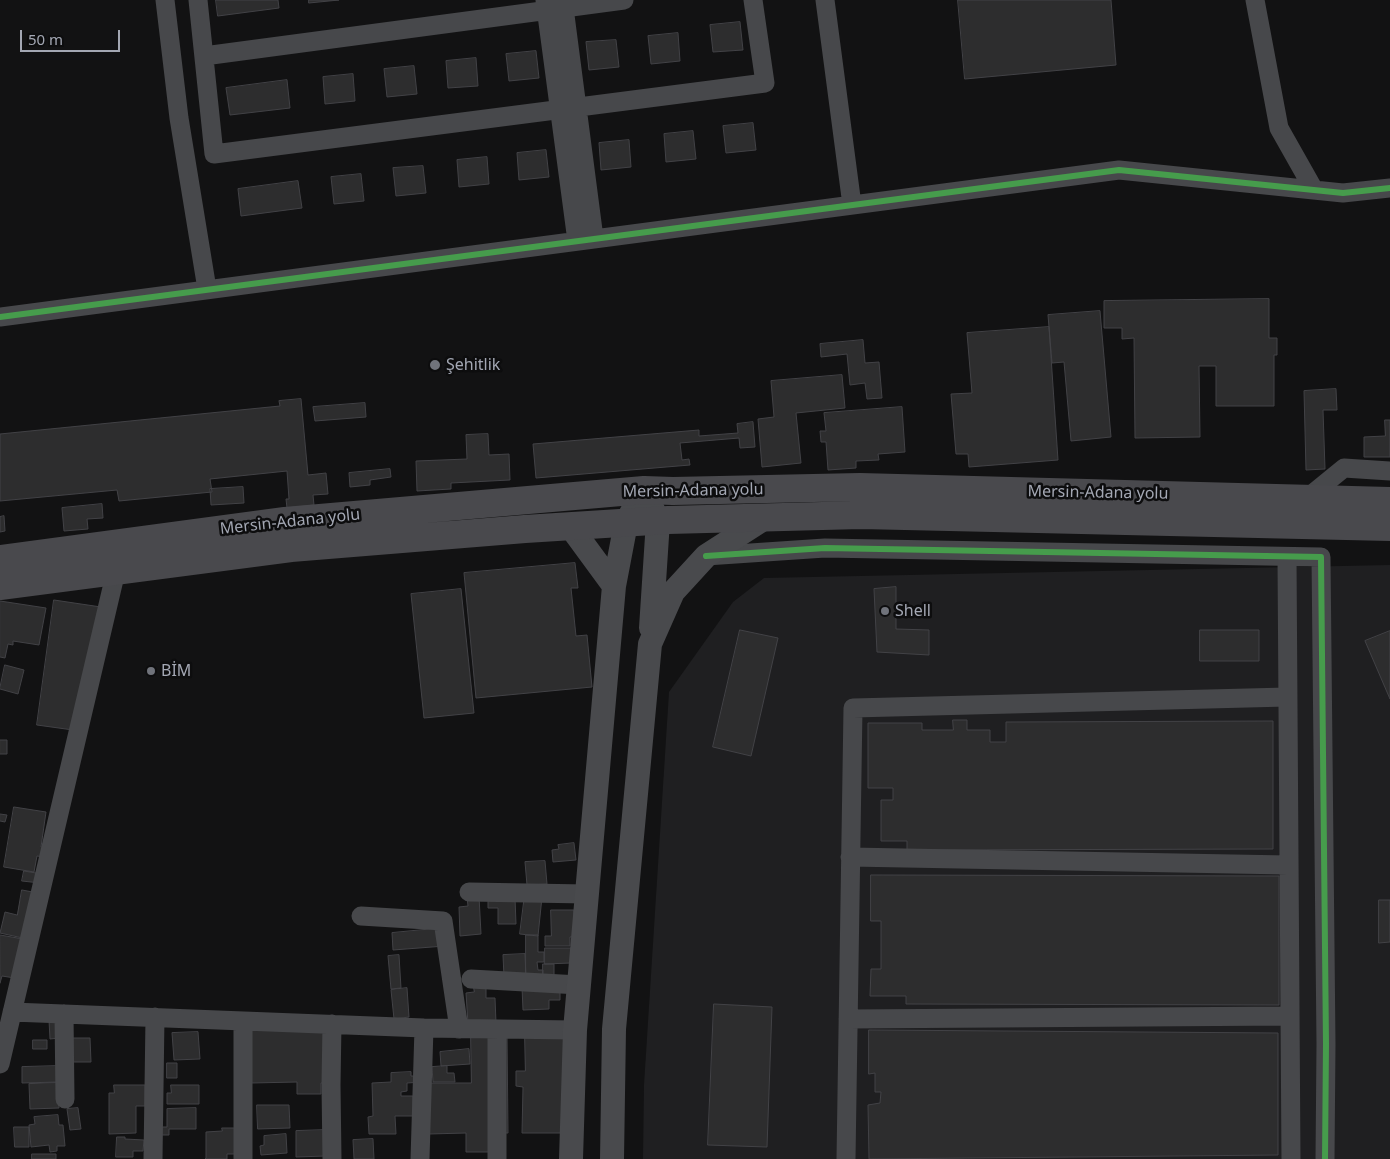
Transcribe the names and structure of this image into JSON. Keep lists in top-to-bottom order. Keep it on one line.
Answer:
{"streets":{"highway":["Mersin-Adana yolu"]},"places":["Şehitlik","Shell","BİM"],"scale_bar":"50 m"}
